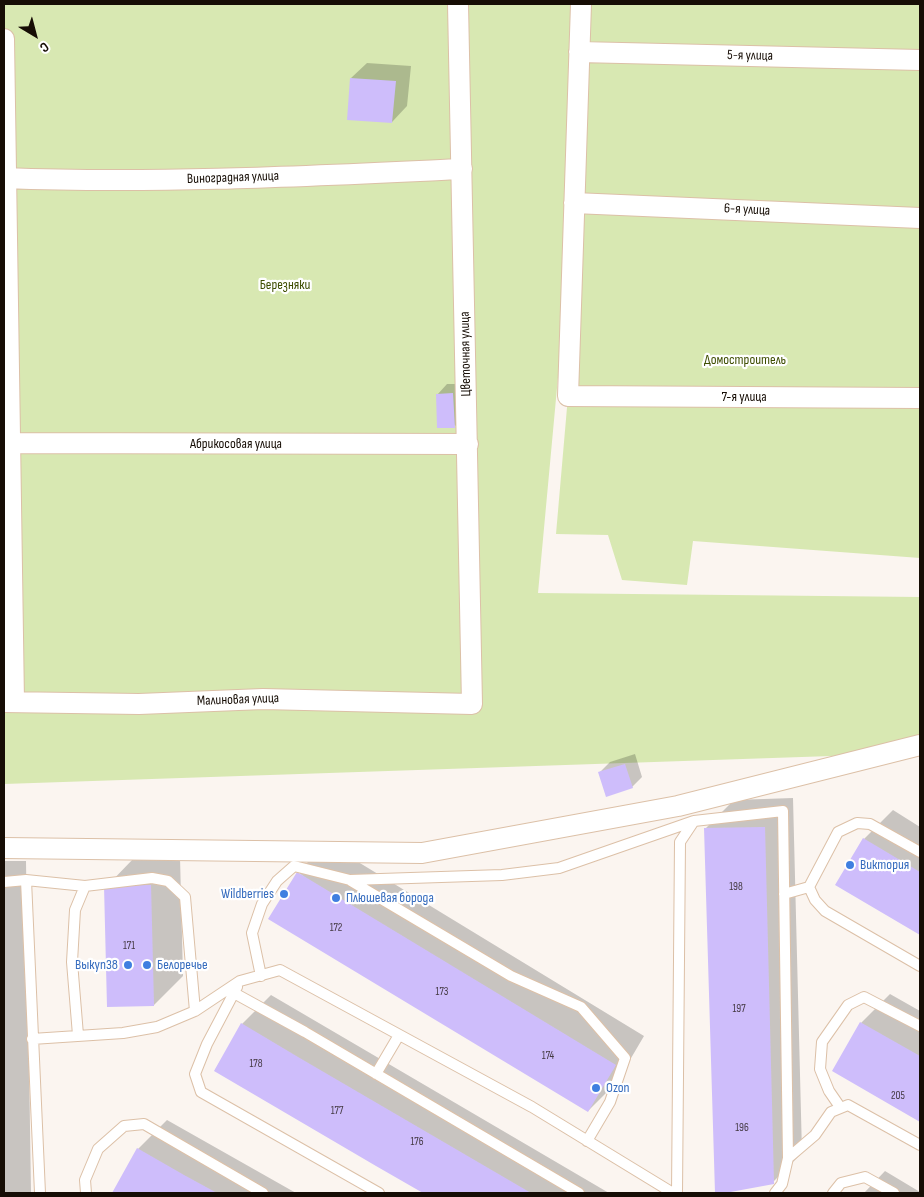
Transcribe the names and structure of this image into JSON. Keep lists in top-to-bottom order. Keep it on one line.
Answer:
{"streets":{"street":["5-я улица","Виноградная улица","6-я улица","Цветочная улица","7-я улица","Абрикосовая улица","Малиновая улица"]},"crossings":[["Виноградная улица","Цветочная улица"],["6-я улица","7-я улица"],["Цветочная улица","Абрикосовая улица"],["Цветочная улица","Малиновая улица"]],"parks":["Березняки","Домостроитель"],"places":["Виктория","Wildberries","Плюшевая борода","Выкуп38","Белоречье","Ozon"],"house_numbers":["198","172","171","173","197","174","178","205","177","196","176"],"north":"bottom right"}
